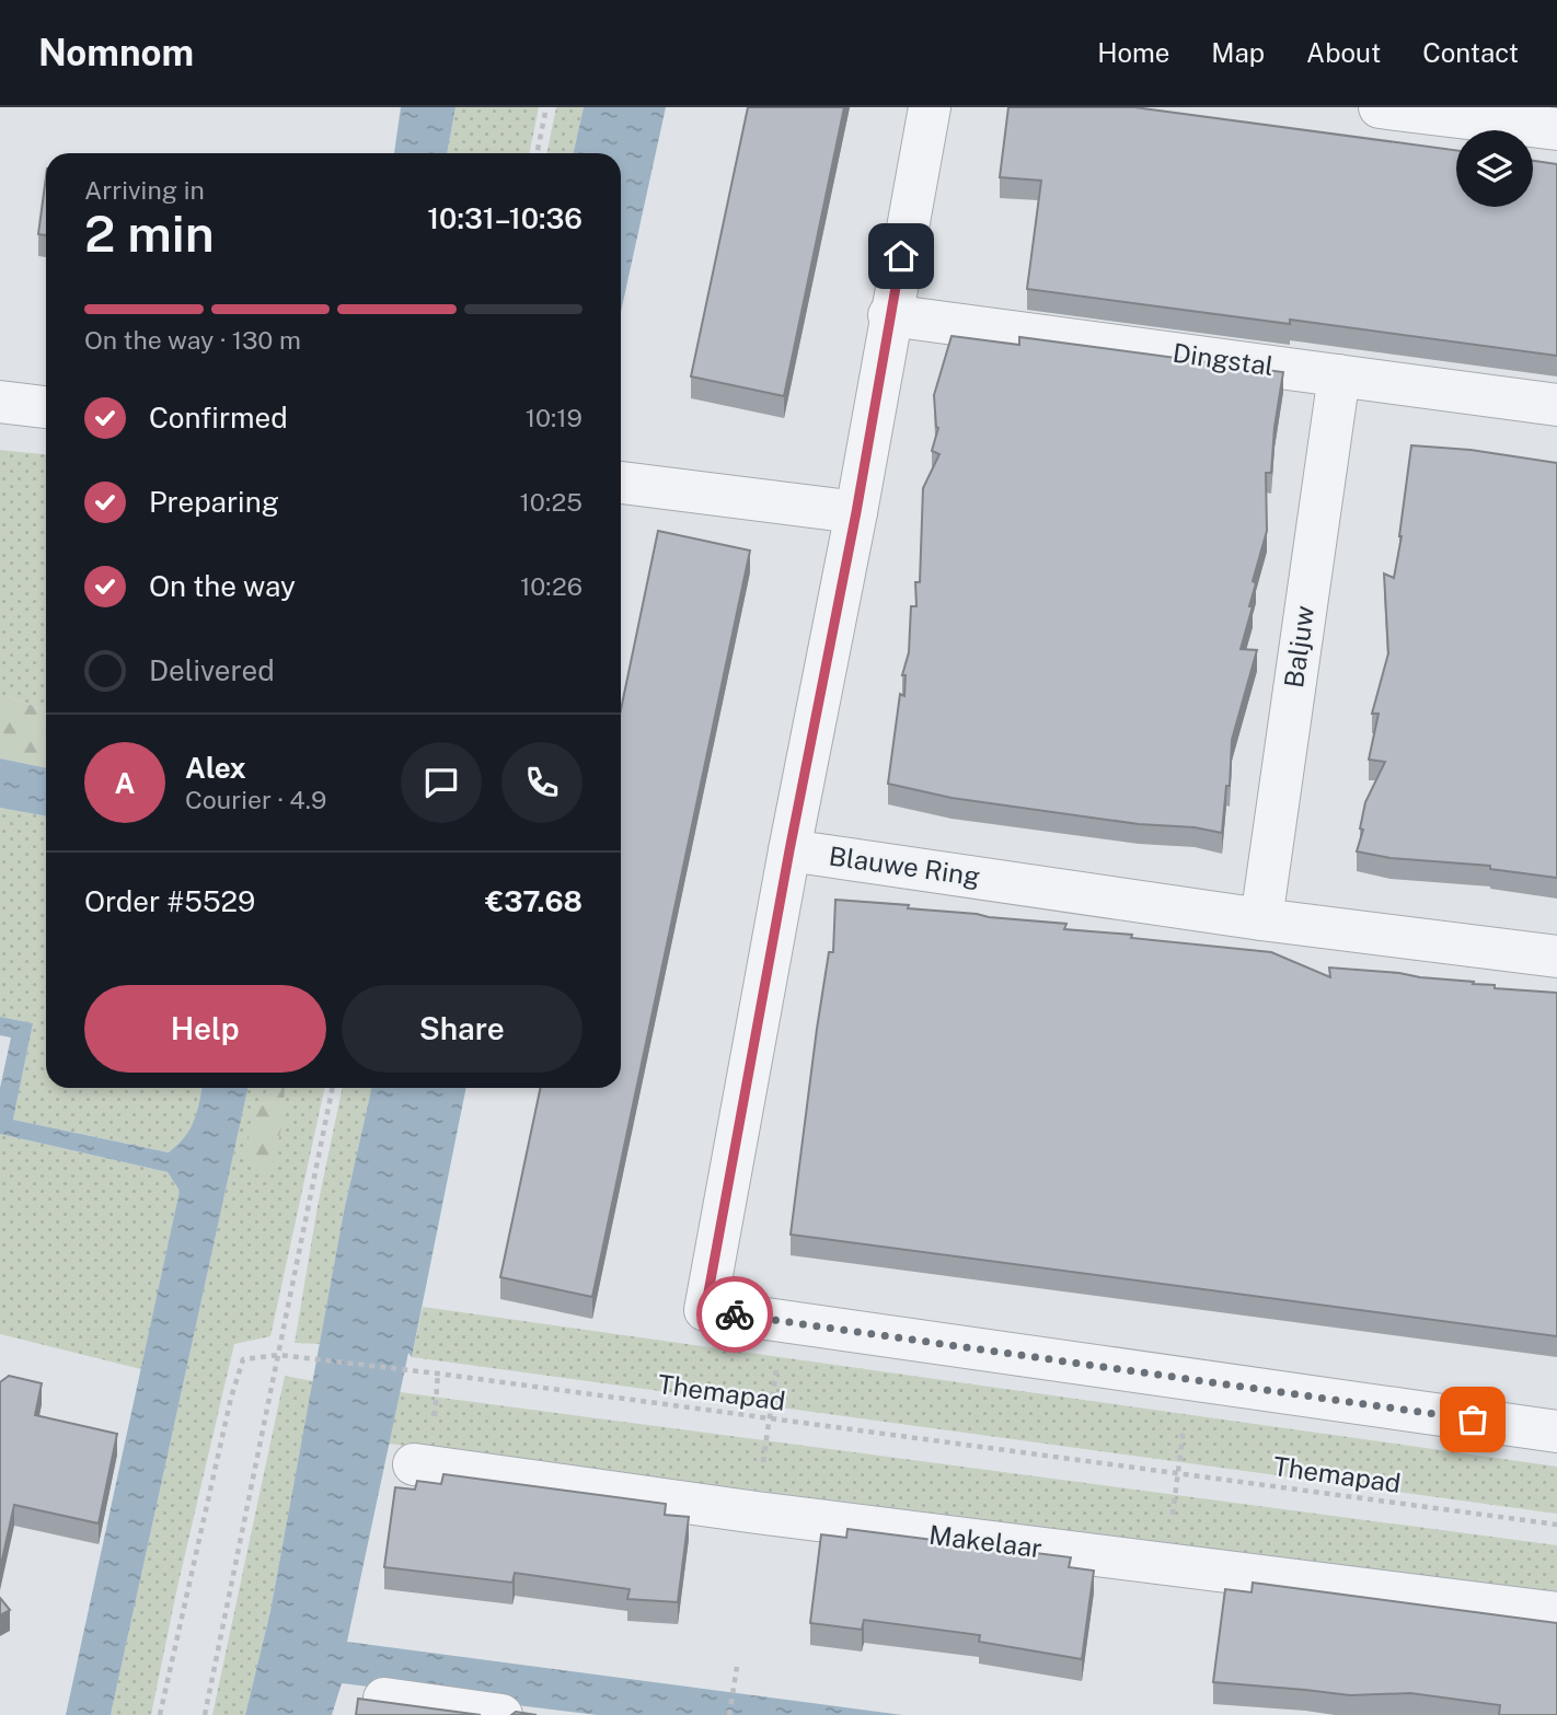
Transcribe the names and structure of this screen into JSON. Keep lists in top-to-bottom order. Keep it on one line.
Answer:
{"streets":{"street":["Dingstal","Baljuw","Blauwe Ring","Makelaar"],"path":["Themapad"]},"crossings":[["Dingstal","Baljuw"],["Dingstal","Blauwe Ring"],["Baljuw","Blauwe Ring"]],"page":{"header":"Nomnom","nav":["Home","Map","About","Contact"],"heading":["2 min","Arriving in","10:31–10:36"],"panel":["Alex","Courier · 4.9","Order #5529","€37.68"],"bar":"On the way · 130 m","list":[["Confirmed","10:19"],["Preparing","10:25"],["On the way","10:26"],"Delivered"],"round":"A","buttons":["Help","Share"]}}
